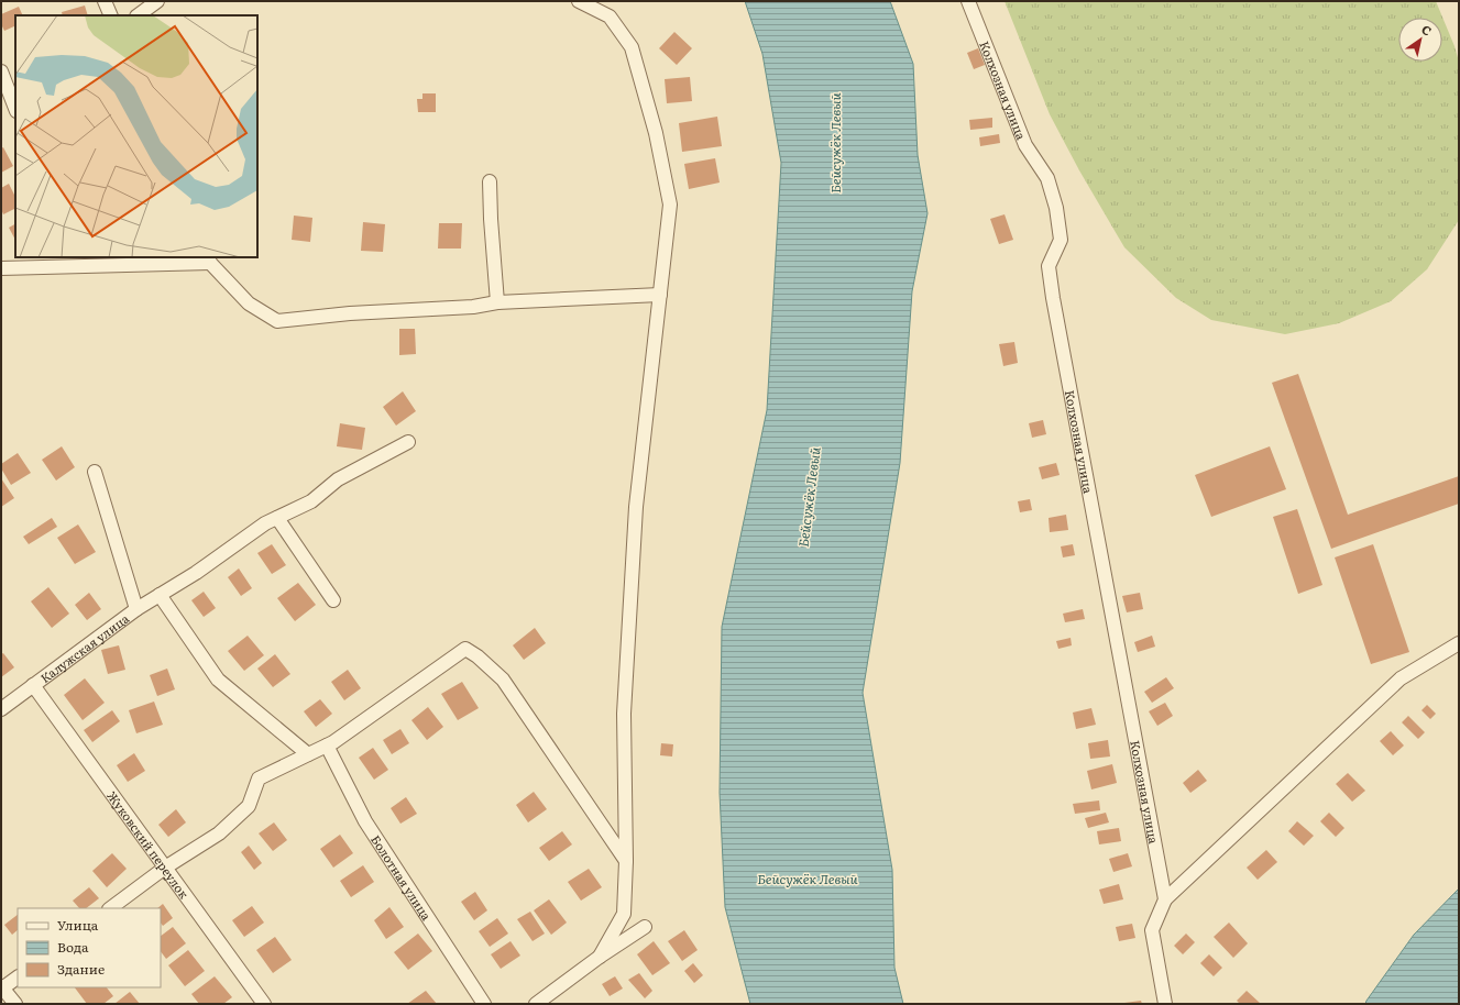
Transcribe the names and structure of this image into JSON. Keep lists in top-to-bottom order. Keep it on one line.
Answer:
{"streets":{"street":["Колхозная улица","Калужская улица","Жуковский переулок","Болотная улица"]},"crossings":[["Калужская улица","Жуковский переулок"]],"water":["Бейсужёк Левый"],"legend":["Улица","Вода","Здание"],"north":"top right"}
